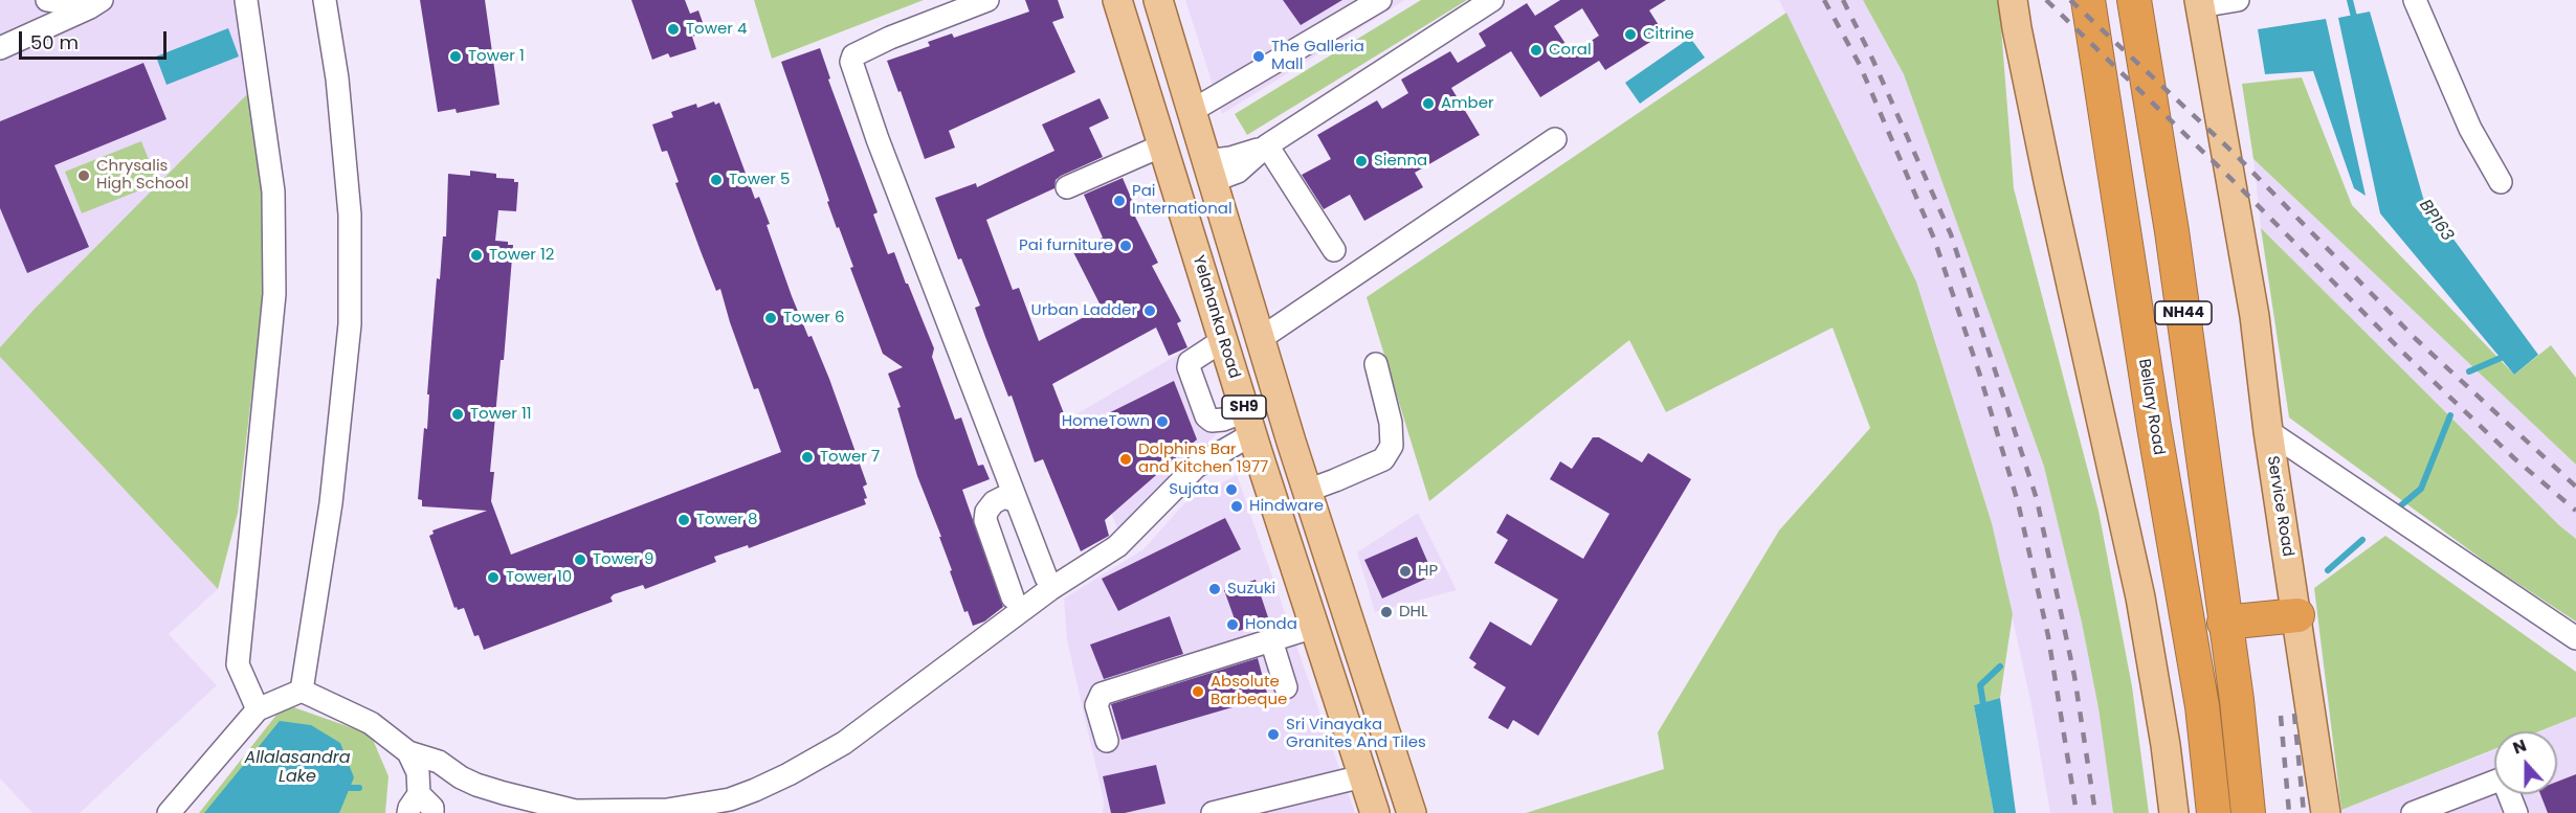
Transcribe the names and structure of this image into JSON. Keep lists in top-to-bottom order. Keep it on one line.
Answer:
{"streets":{"highway":["NH44","Bellary Road"],"main road":["Yelahanka Road","SH9","Service Road"]},"water":["BP163","Allalasandra Lake"],"places":["Tower 4","Citrine","Coral","Tower 1","The Galleria Mall","Amber","Sienna","Chrysalis High School","Tower 5","Pai International","Pai furniture","Tower 12","Urban Ladder","Tower 6","Tower 11","HomeTown","Tower 7","Dolphins Bar and Kitchen 1977","Sujata","Hindware","Tower 8","Tower 9","HP","Tower 10","Suzuki","DHL","Honda","Absolute Barbeque","Sri Vinayaka Granites And Tiles"],"scale_bar":"50 m","north":"top"}
